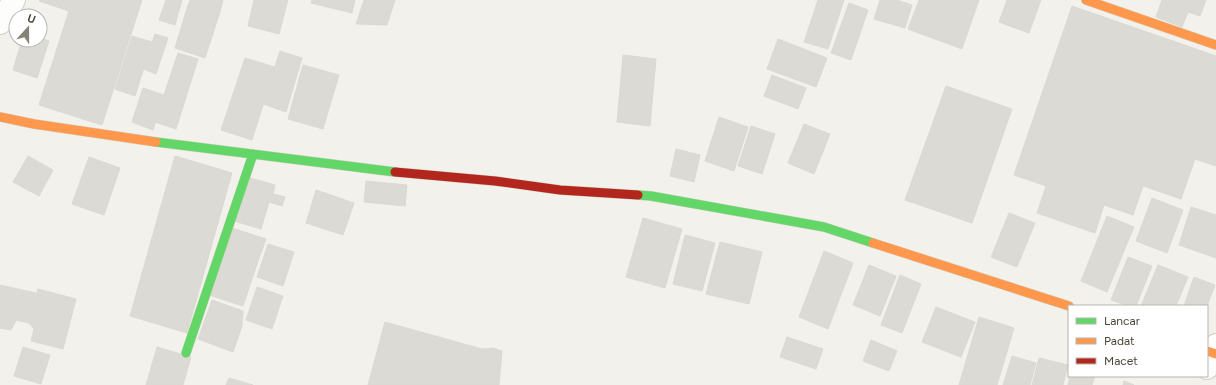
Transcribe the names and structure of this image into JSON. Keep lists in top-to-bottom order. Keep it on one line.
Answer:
{"legend":["Lancar","Padat","Macet"],"north":"top"}
